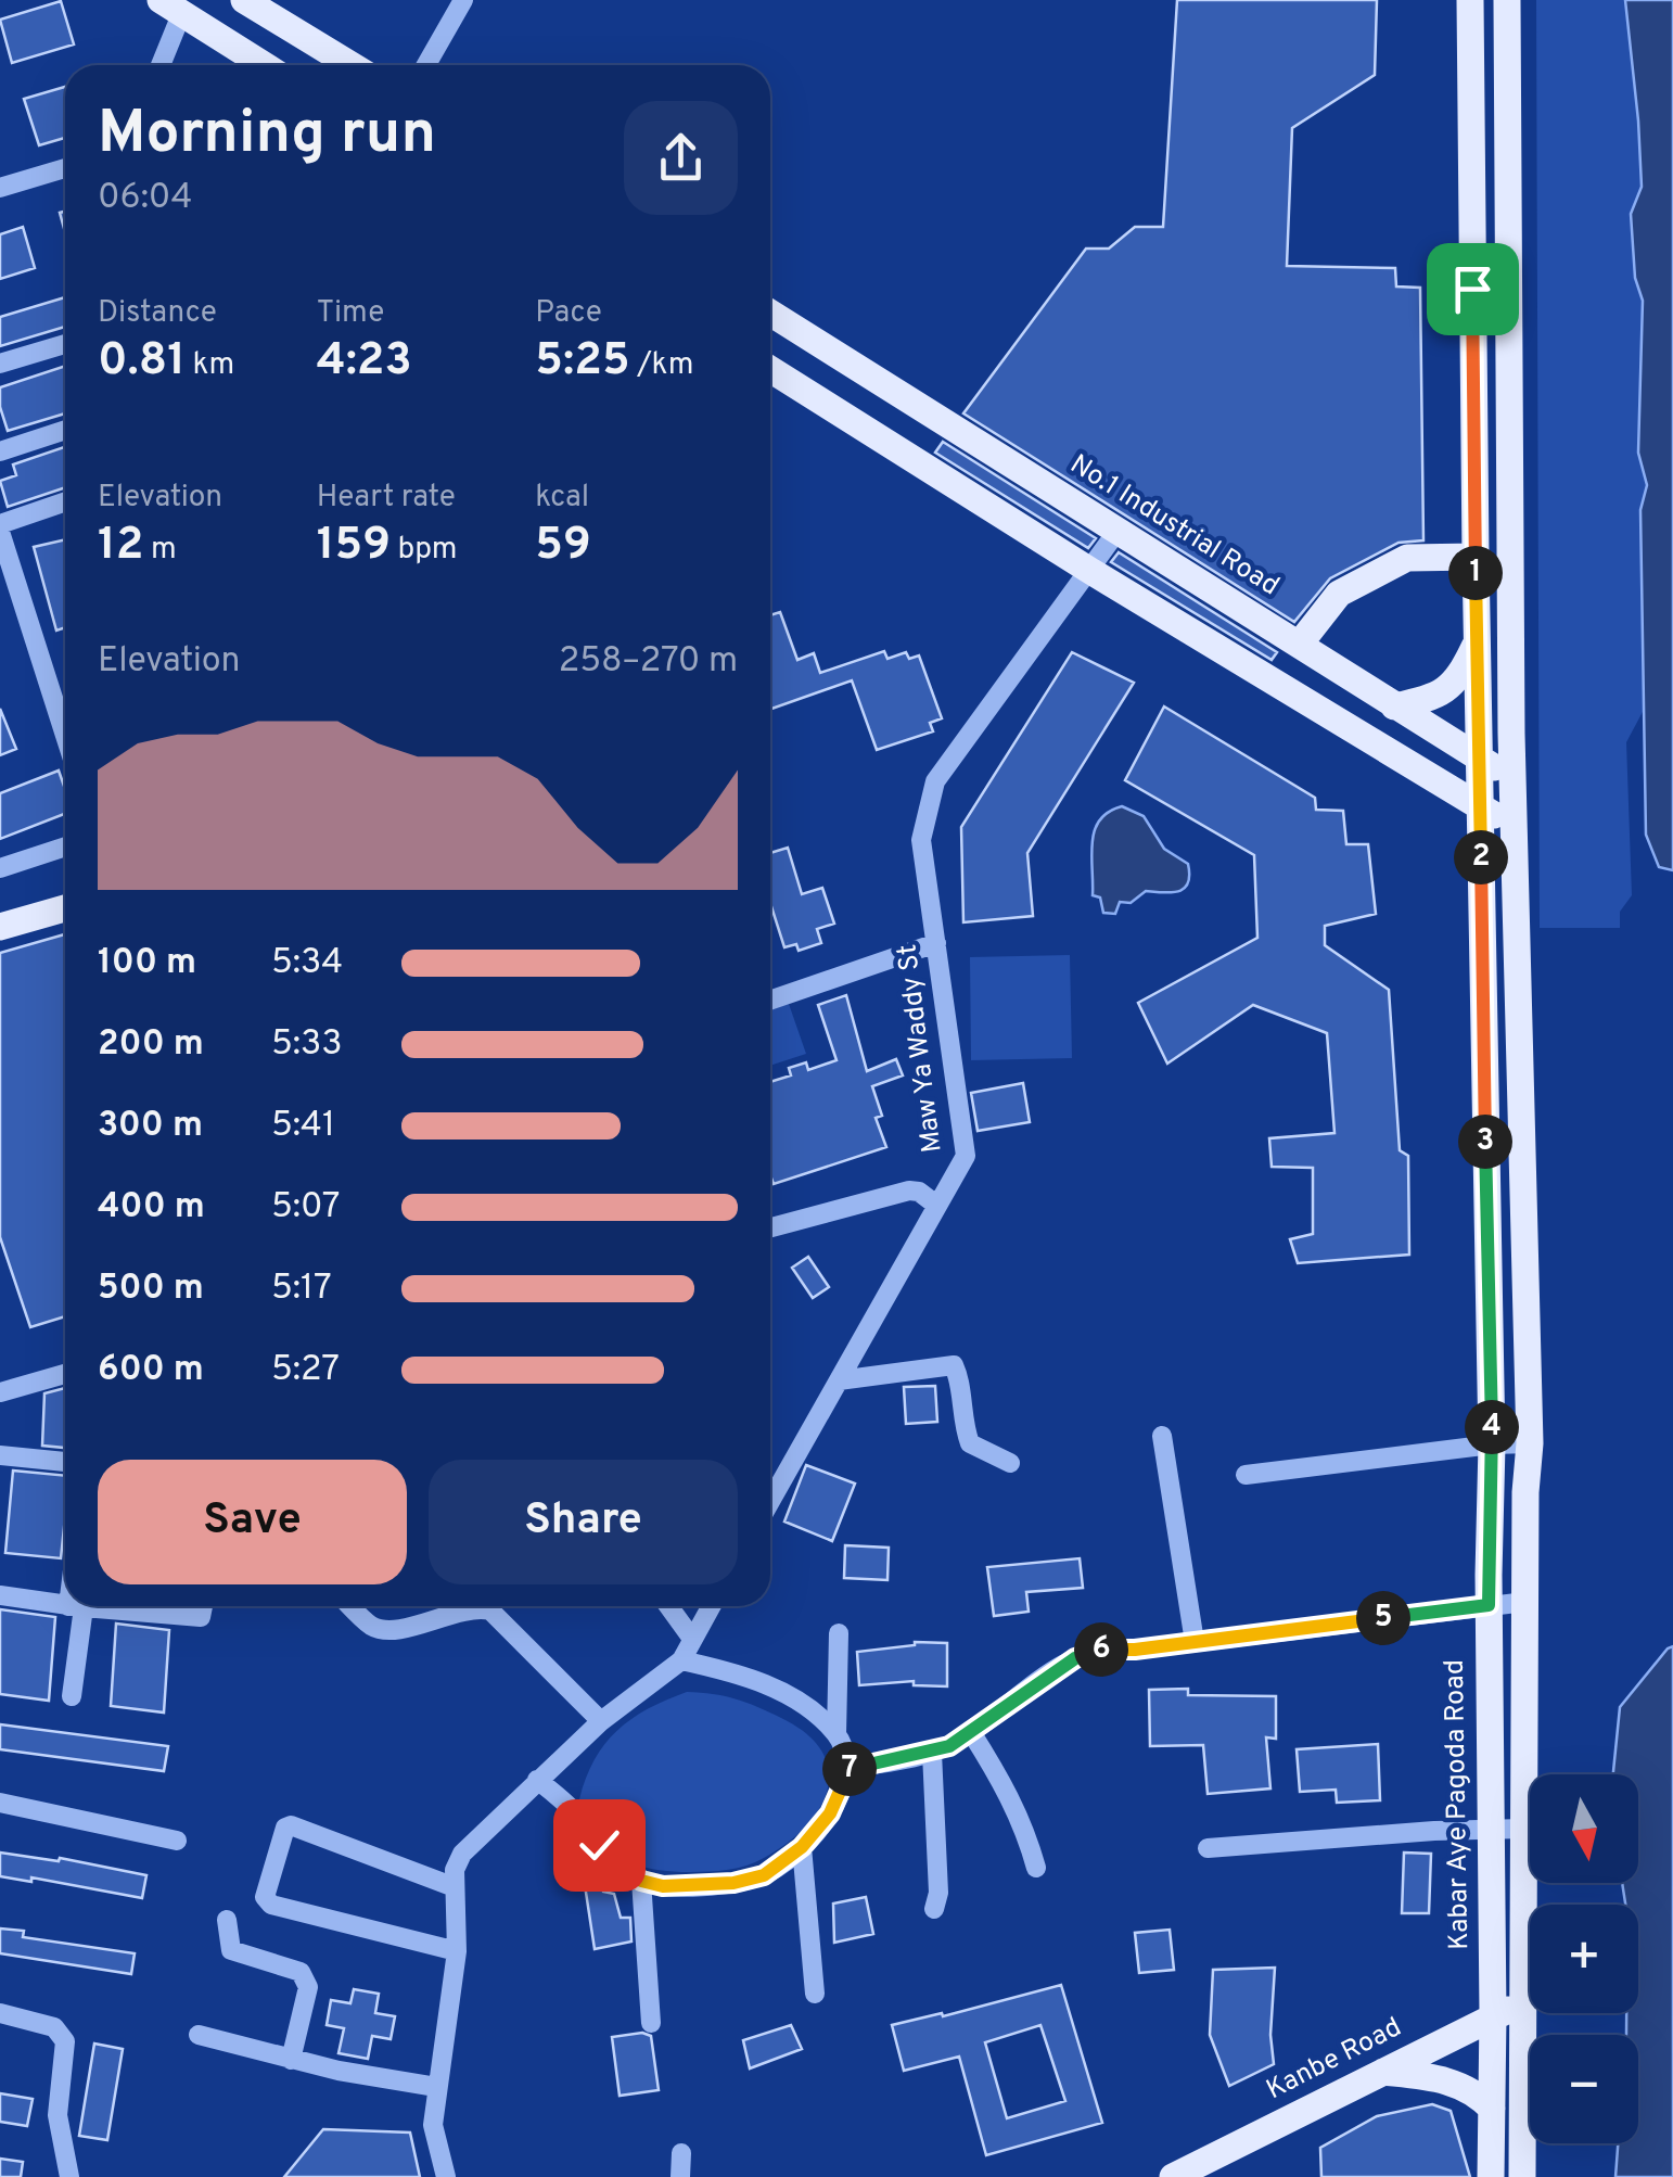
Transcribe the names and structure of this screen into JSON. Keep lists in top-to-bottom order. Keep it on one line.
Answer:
{"streets":{"main road":["No.1 Industrial Road","Kabar Aye Pagoda Road","Kanbe Road"],"street":["Maw Ya Waddy St"]},"crossings":[["No.1 Industrial Road","Maw Ya Waddy St"],["No.1 Industrial Road","Kabar Aye Pagoda Road"],["Kabar Aye Pagoda Road","Kanbe Road"]],"north":"bottom","page":{"heading":["Morning run","06:04"],"stats":[["Distance","0.81 km"],["Time","4:23"],["Pace","5:25 /km"],["Elevation","12 m"],["Heart rate","159 bpm"],["kcal","59"]],"pins":["1","2","3","4","5","6","7"],"chart":["Elevation","258–270 m"],"list":[{"name":"100 m","note":"5:34"},{"name":"200 m","note":"5:33"},{"name":"300 m","note":"5:41"},{"name":"400 m","note":"5:07"},{"name":"500 m","note":"5:17"},{"name":"600 m","note":"5:27"}],"buttons":["Save","Share"],"map_buttons":["+","−"]}}
